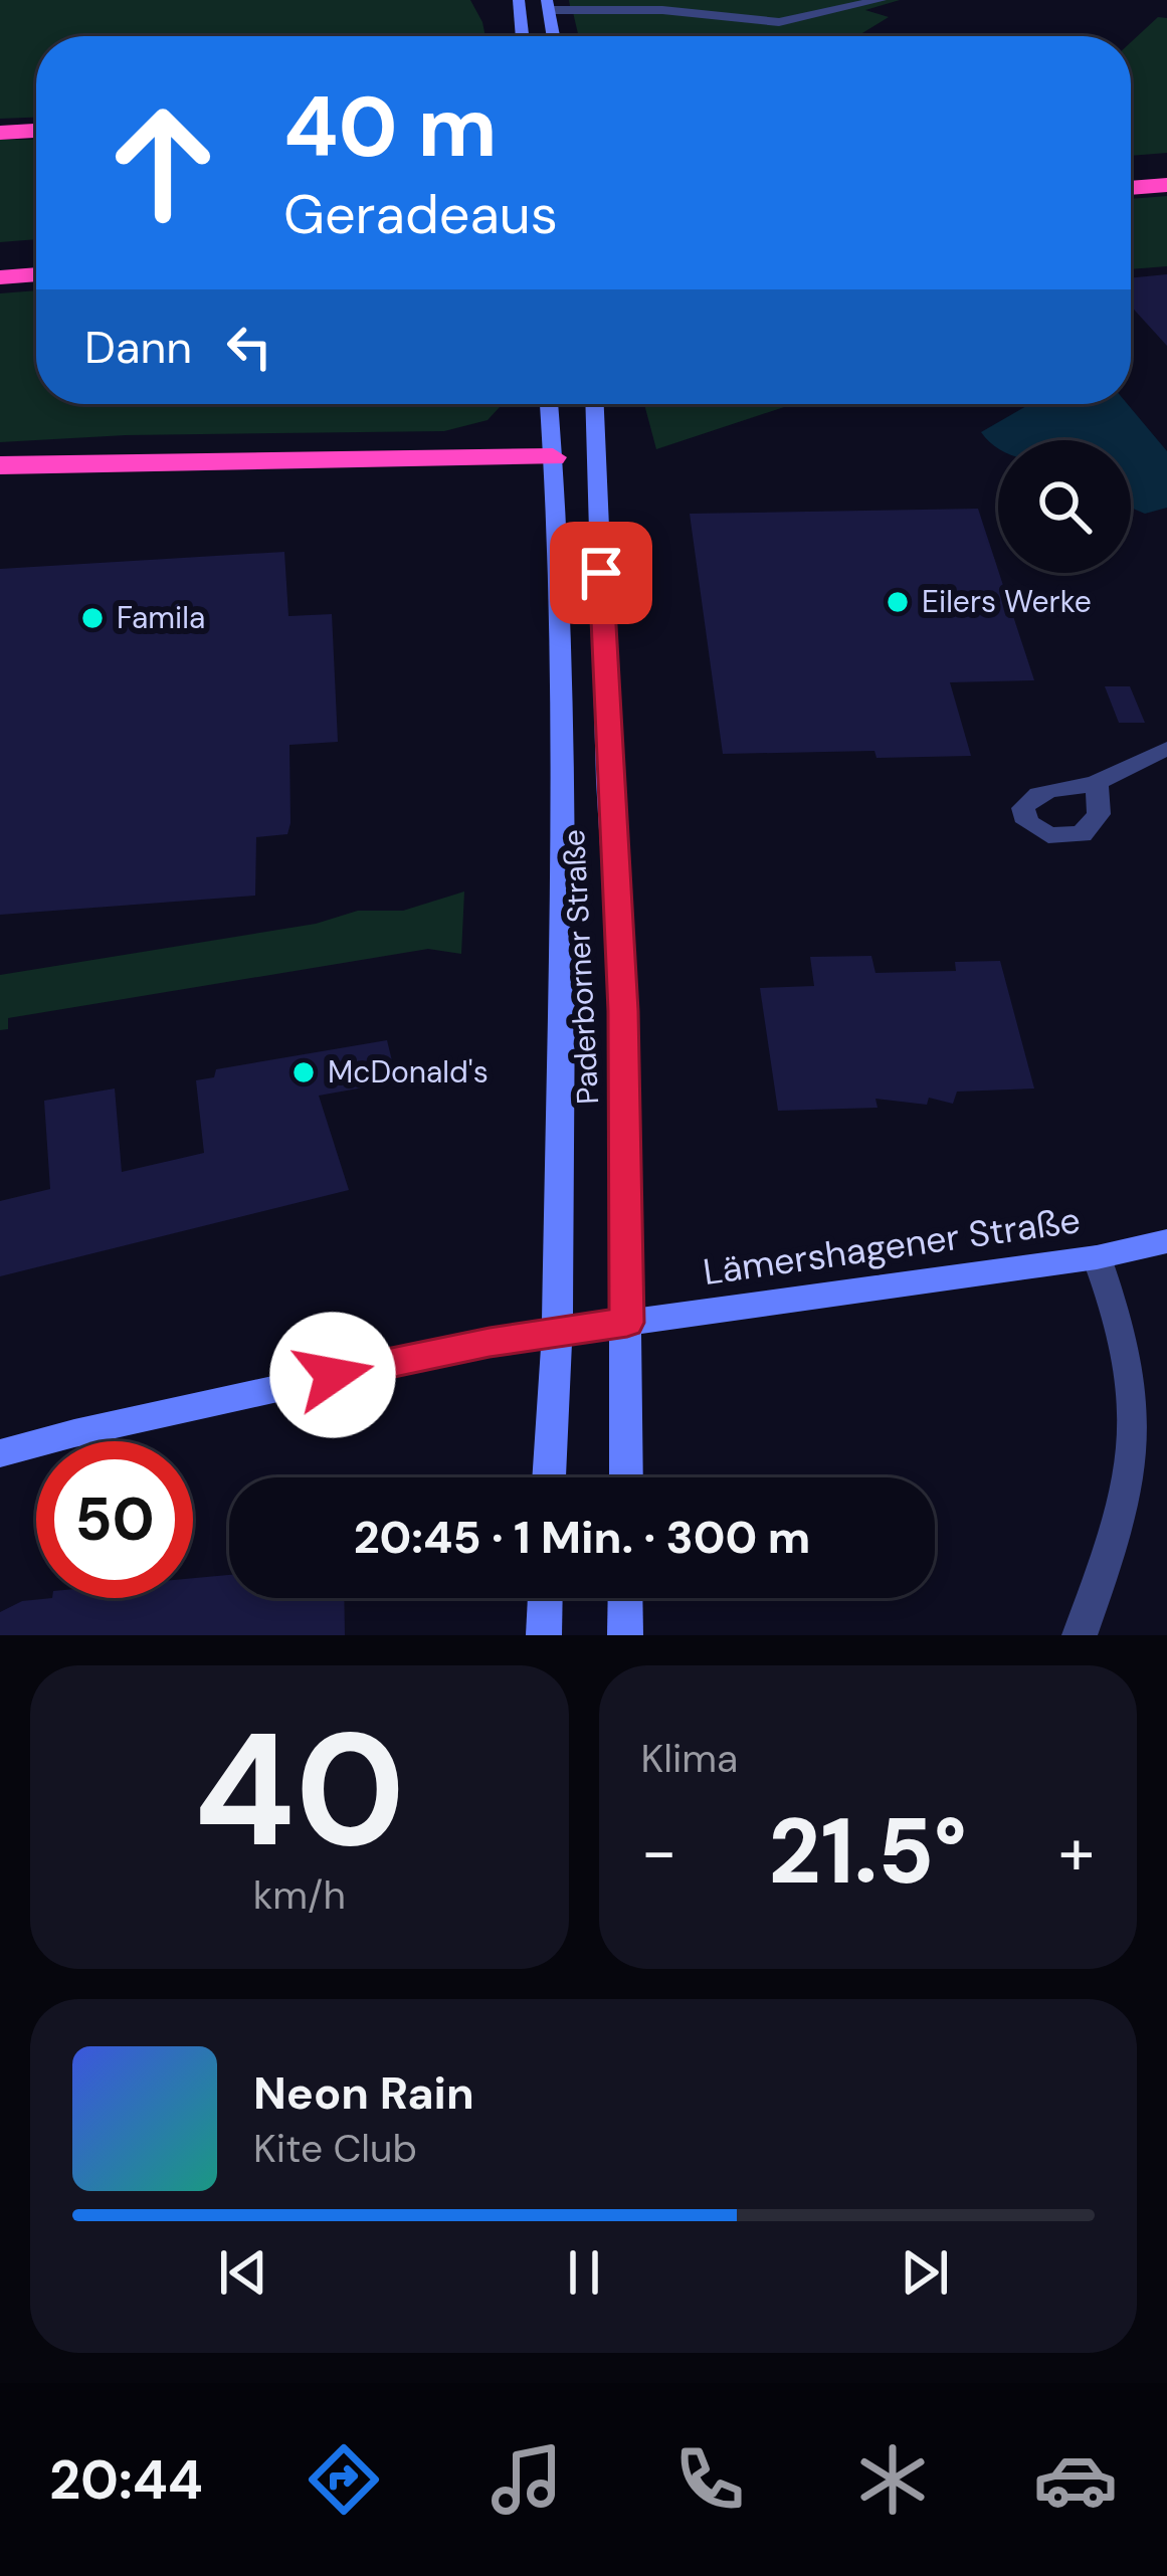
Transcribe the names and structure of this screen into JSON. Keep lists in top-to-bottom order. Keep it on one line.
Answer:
{"streets":{"main road":["Paderborner Straße","Lämershagener Straße"]},"crossings":[["Paderborner Straße","Lämershagener Straße"]],"places":["Eilers Werke","Famila","McDonald's"],"page":{"turn":["40 m","Geradeaus"],"then":"Dann","limit":"50","trip":"20:45 · 1 Min. · 300 m","tile":[["40","km/h"],"Klima"],"heat":["−","21.5°","+"],"song":["Neon Rain","Kite Club"],"tabs":"20:44"}}
